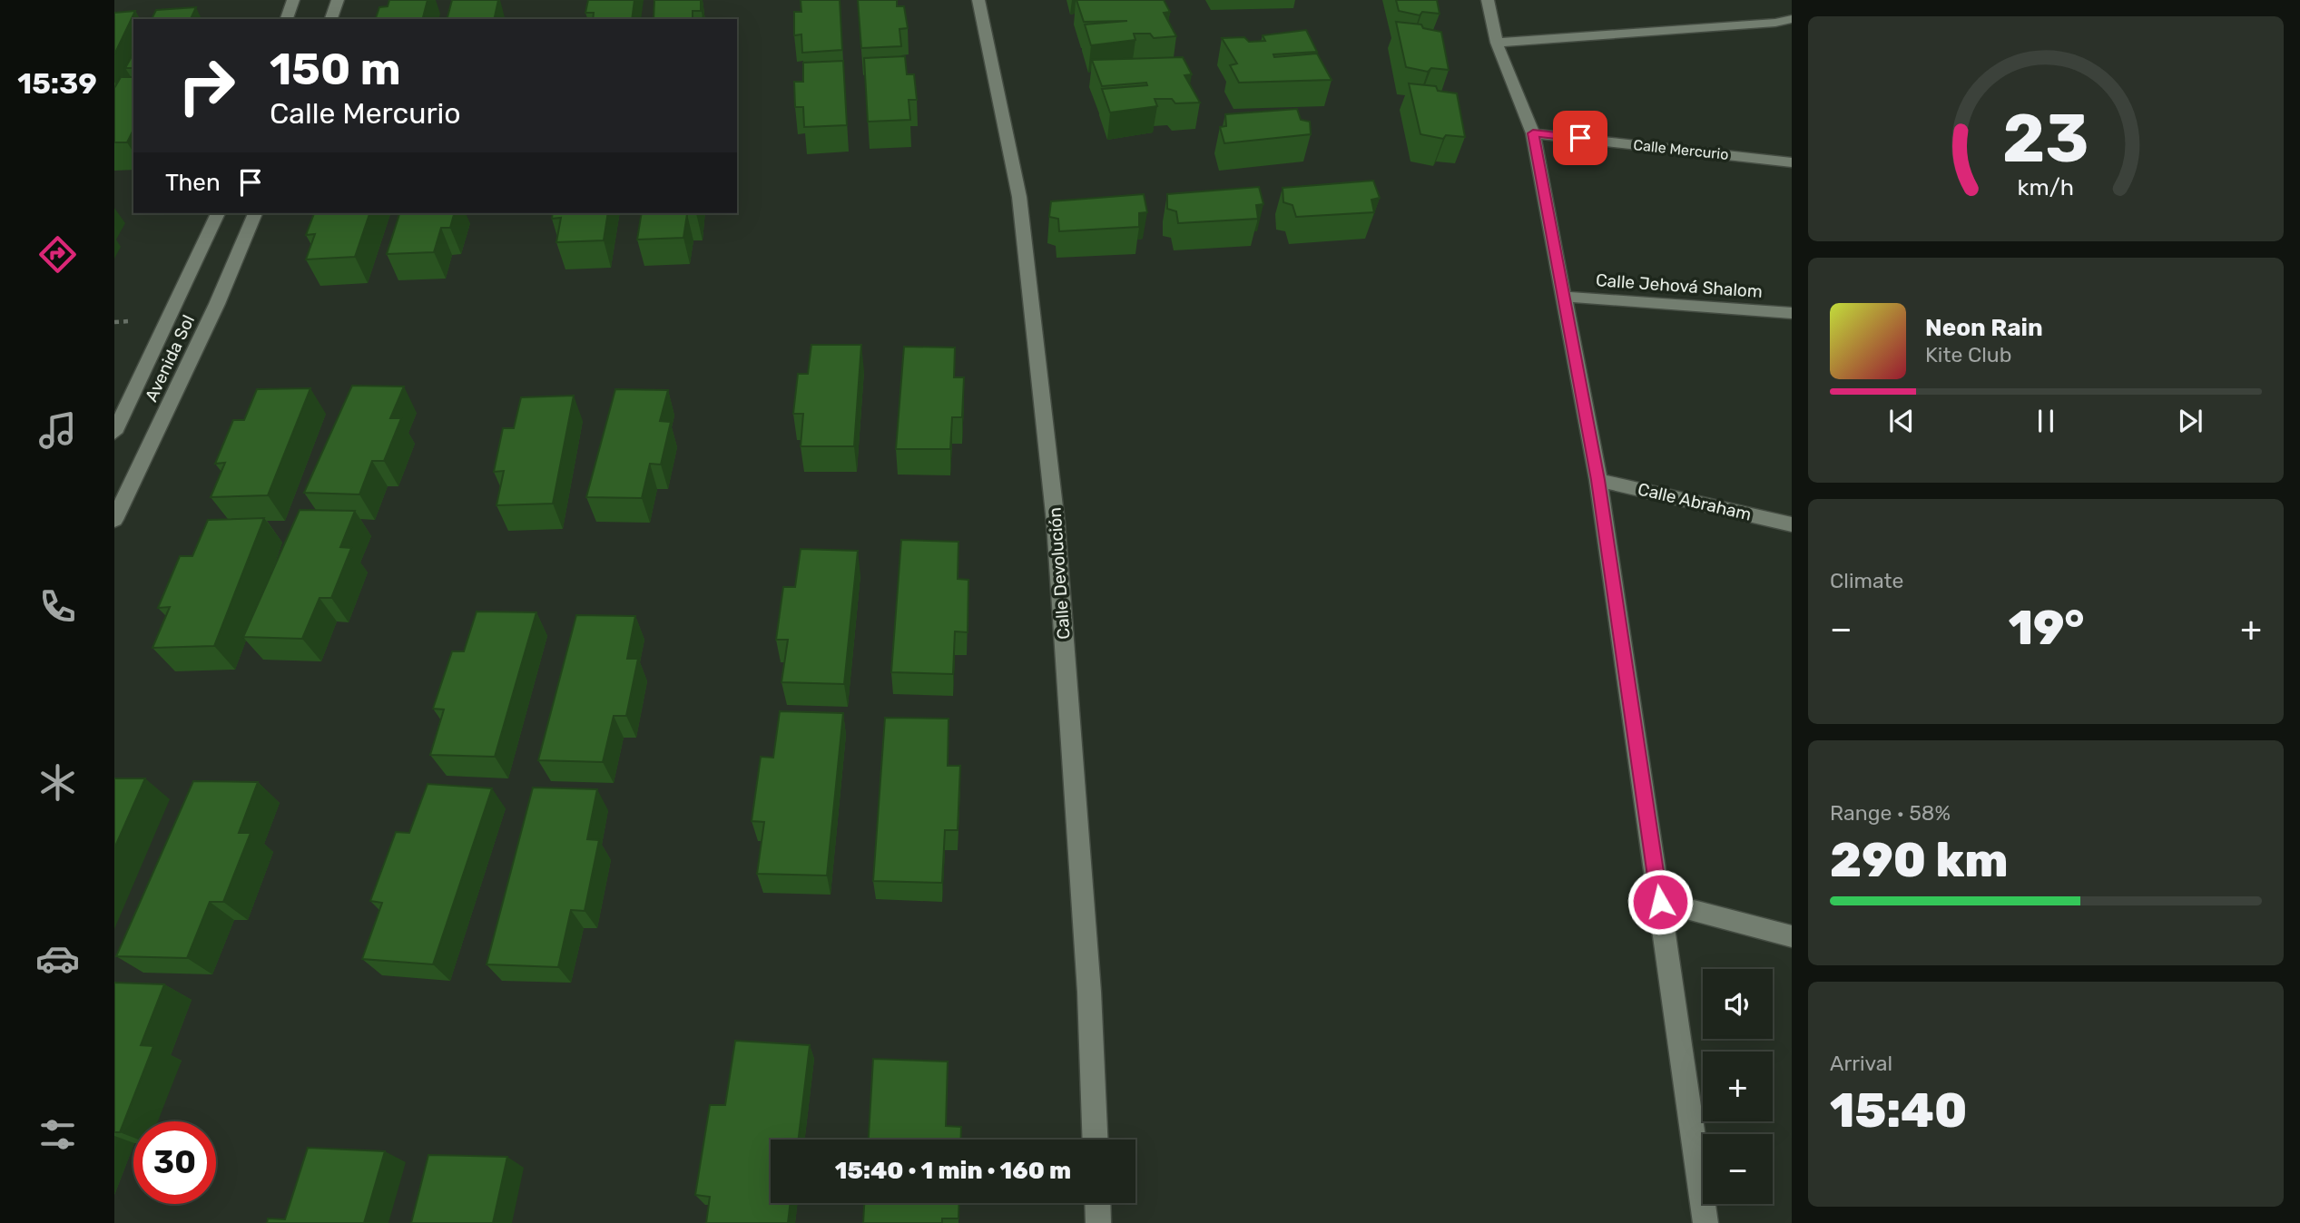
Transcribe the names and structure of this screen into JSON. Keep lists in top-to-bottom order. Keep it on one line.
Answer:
{"streets":{"street":["Calle Mercurio","Calle Jehová Shalom","Avenida Sol","Calle Abraham","Calle Devolución"]},"page":{"tabs":"15:39","turn":["150 m","Calle Mercurio"],"then":"Then","song":["Neon Rain","Kite Club"],"tile":["Climate",["Range · 58%","290 km"],["Arrival","15:40"]],"heat":["−","19°","+"],"map_buttons":["+","−"],"limit":"30","trip":"15:40 · 1 min · 160 m","gauge":["23","km/h"]}}
